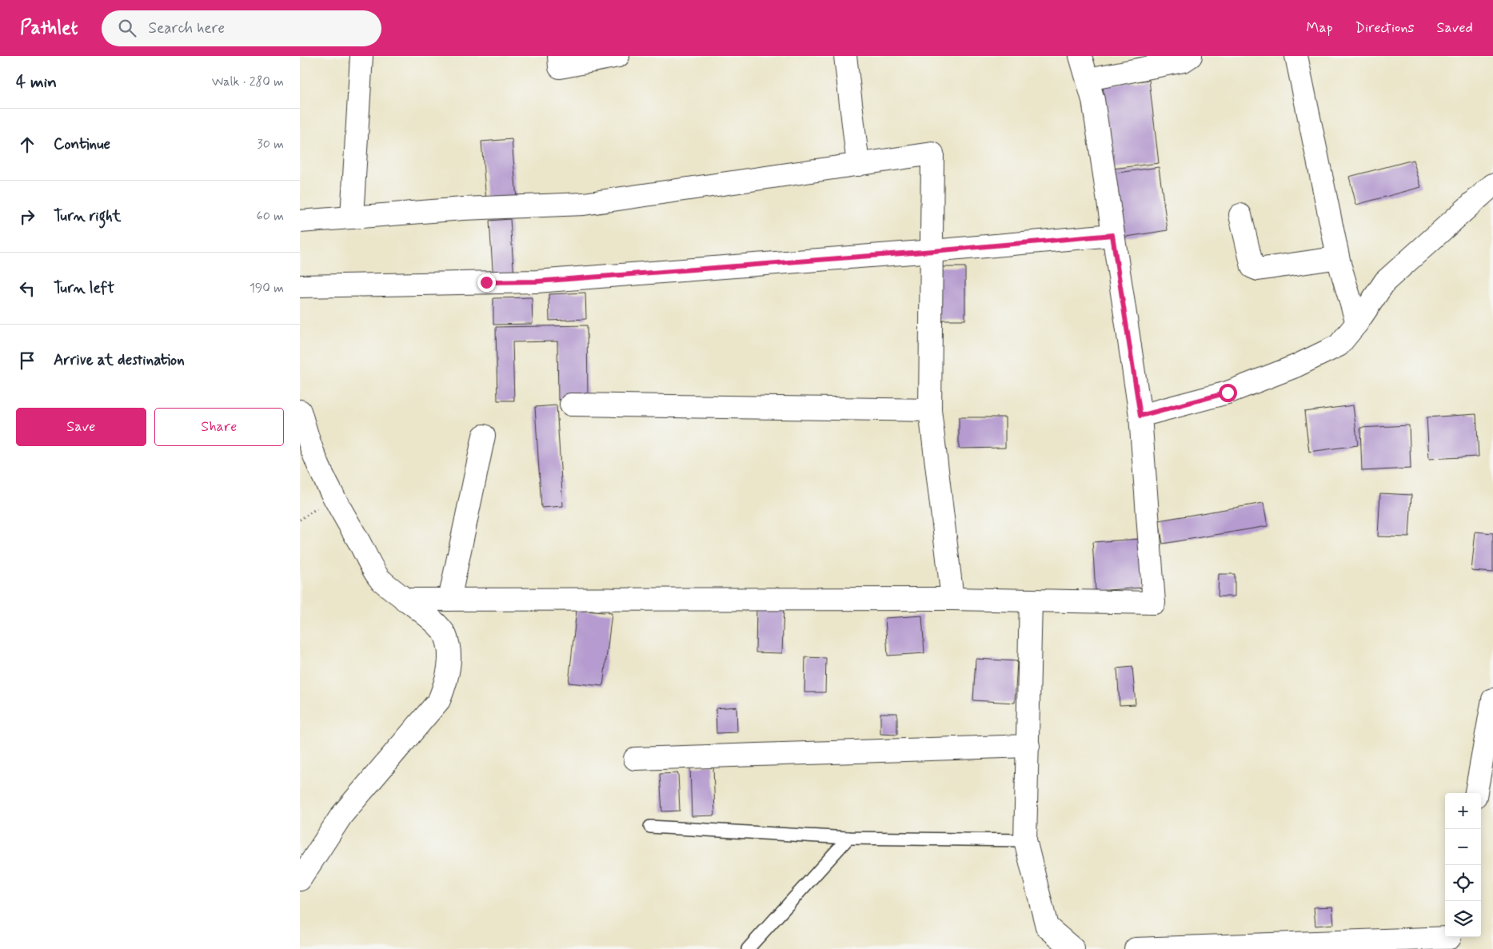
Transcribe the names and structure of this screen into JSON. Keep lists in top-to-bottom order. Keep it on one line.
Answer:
{"page":{"header":"Pathlet","search":"Search here","nav":["Map","Directions","Saved"],"heading":["4 min","Walk · 280 m"],"list":[["Continue","30 m"],["Turn right","60 m"],["Turn left","190 m"],"Arrive at destination"],"buttons":["Save","Share"],"map_buttons":["+","−"]}}
